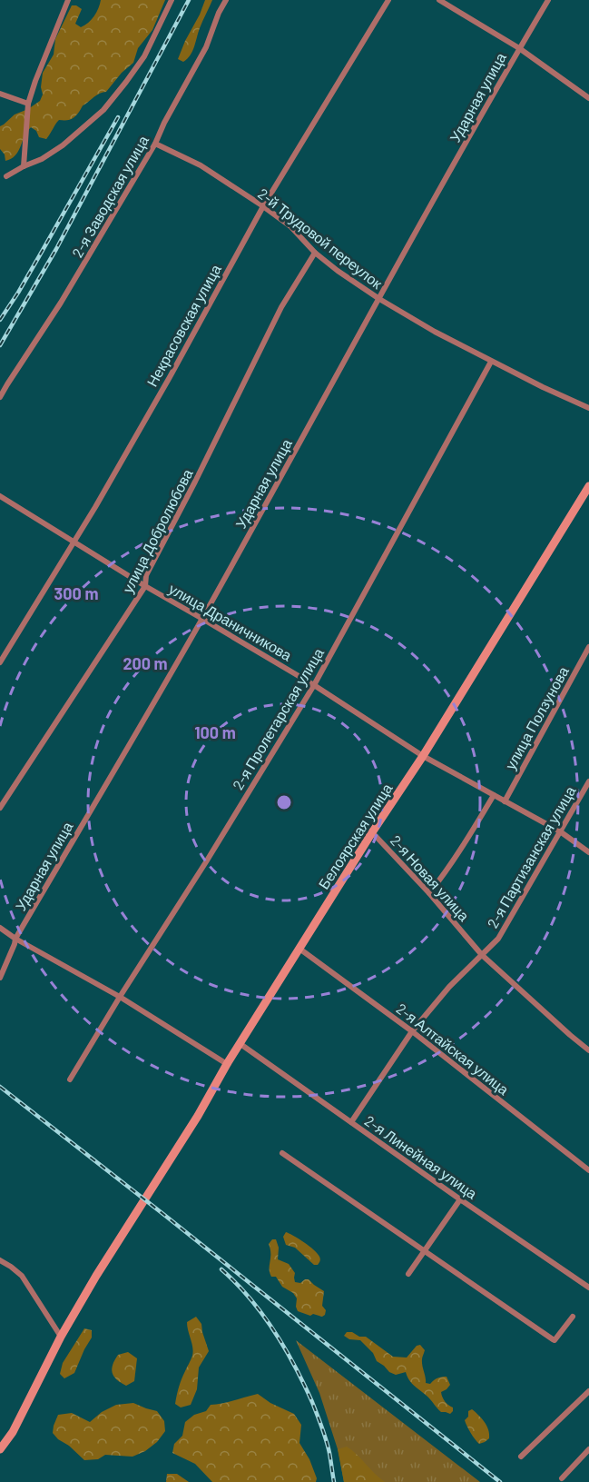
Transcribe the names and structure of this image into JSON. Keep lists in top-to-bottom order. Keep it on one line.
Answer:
{"streets":{"street":["Ударная улица","2-я Заводская улица","2-й Трудовой переулок","Некрасовская улица","улица Добролюбова","улица Драничникова","улица Ползунова","2-я Пролетарская улица","Белоярская улица","2-я Партизанская улица","2-я Новая улица","2-я Алтайская улица","2-я Линейная улица"]},"crossings":[["Ударная улица","2-й Трудовой переулок"],["Ударная улица","улица Драничникова"],["2-я Заводская улица","2-й Трудовой переулок"],["2-й Трудовой переулок","Некрасовская улица"],["2-й Трудовой переулок","улица Добролюбова"],["2-й Трудовой переулок","2-я Пролетарская улица"],["Некрасовская улица","улица Драничникова"],["улица Добролюбова","улица Драничникова"],["улица Драничникова","улица Ползунова"],["улица Драничникова","2-я Пролетарская улица"],["улица Драничникова","Белоярская улица"],["улица Драничникова","2-я Партизанская улица"],["Белоярская улица","2-я Новая улица"],["Белоярская улица","2-я Алтайская улица"],["Белоярская улица","2-я Линейная улица"],["2-я Партизанская улица","2-я Новая улица"],["2-я Партизанская улица","2-я Алтайская улица"],["2-я Партизанская улица","2-я Линейная улица"]],"rings":["300 m","200 m","100 m"]}
